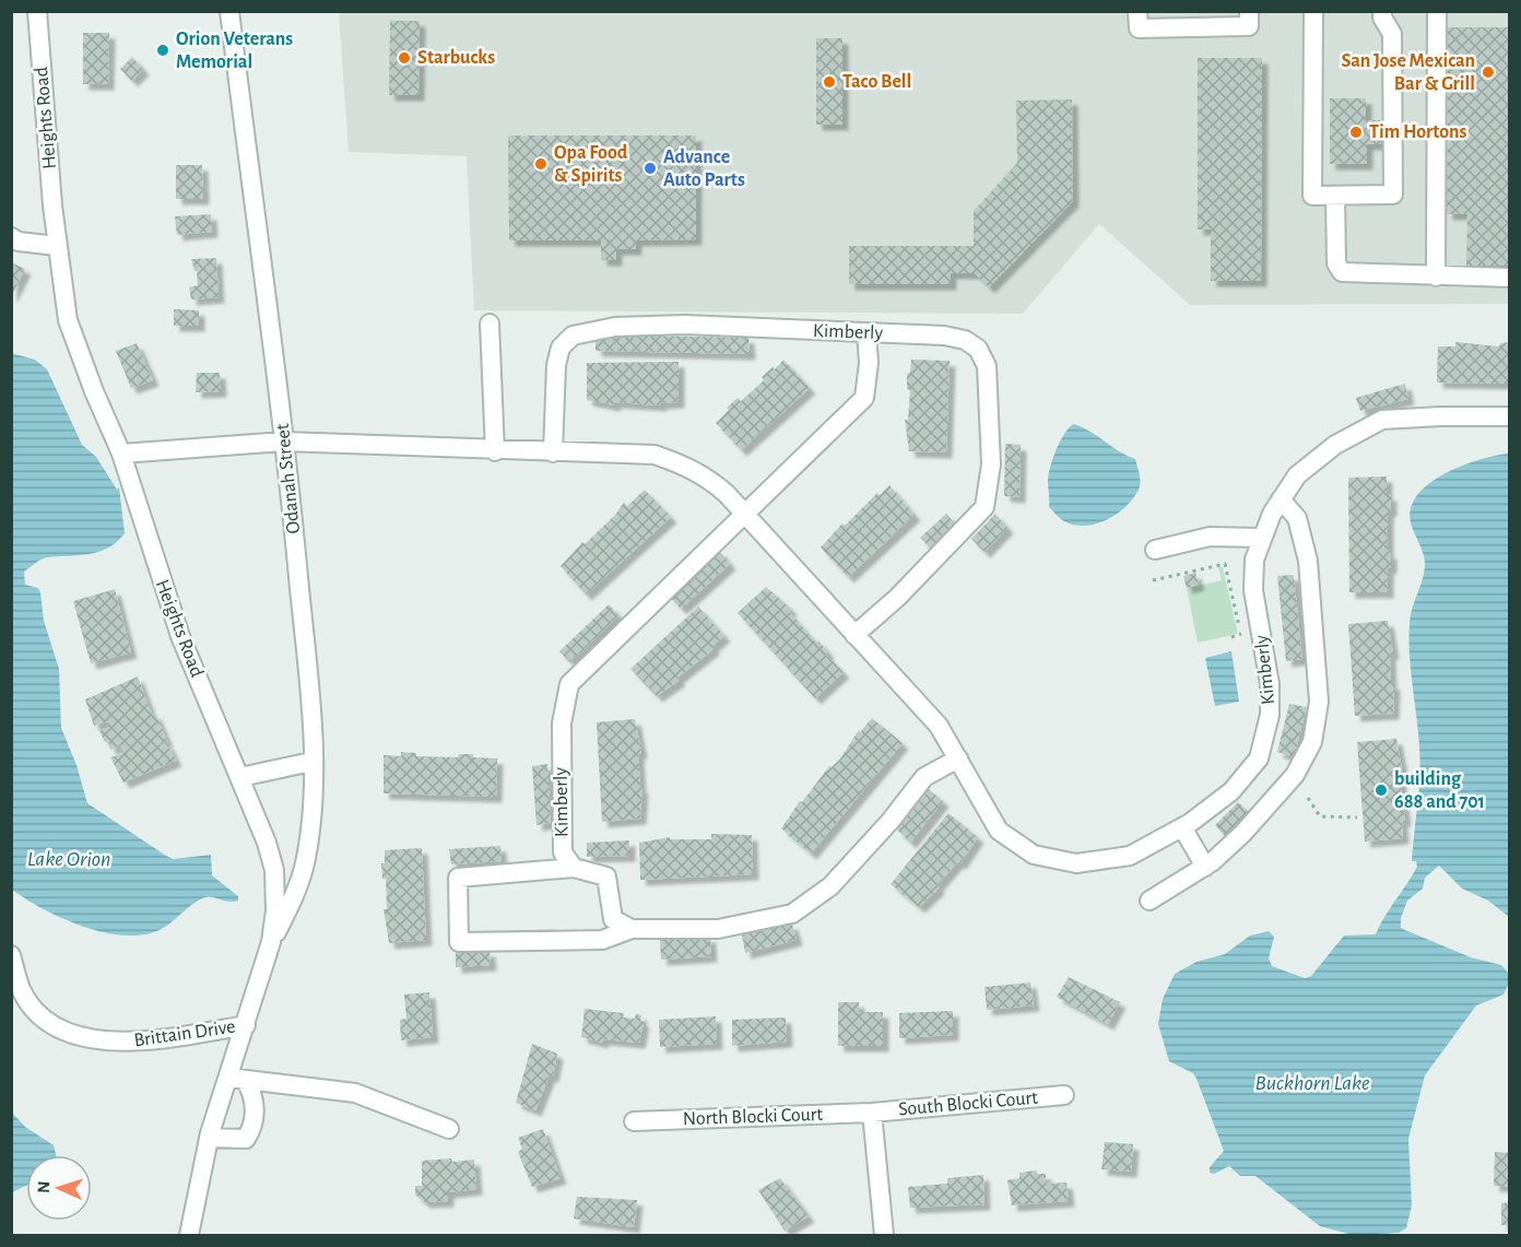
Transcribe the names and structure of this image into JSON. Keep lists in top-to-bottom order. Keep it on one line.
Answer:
{"streets":{"street":["Heights Road","Kimberly","Odanah Street","Brittain Drive","South Blocki Court","North Blocki Court"]},"crossings":[["Heights Road","Kimberly"],["Heights Road","Odanah Street"],["Heights Road","Brittain Drive"],["Kimberly","Odanah Street"],["South Blocki Court","North Blocki Court"]],"water":["Lake Orion","Buckhorn Lake"],"places":["Orion Veterans Memorial","Starbucks","San Jose Mexican Bar & Grill","Taco Bell","Tim Hortons","Opa Food & Spirits","Advance Auto Parts","building 688 and 701"],"north":"left"}
